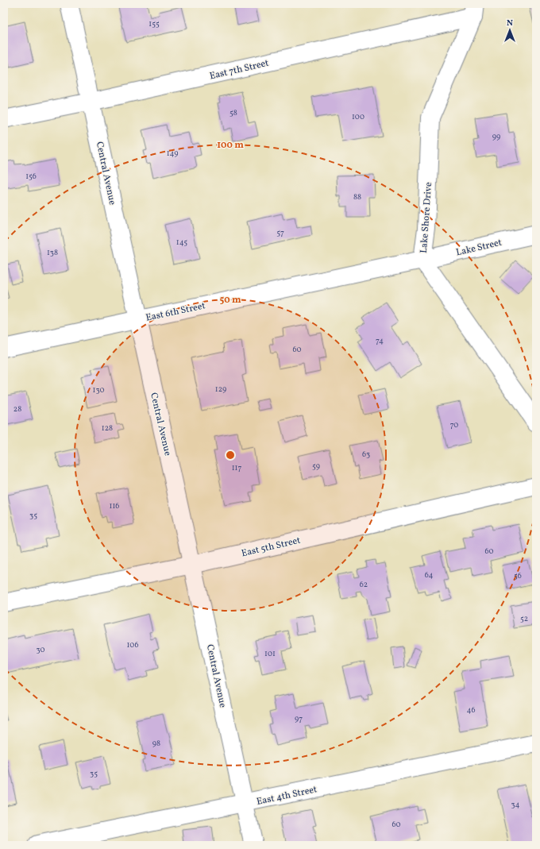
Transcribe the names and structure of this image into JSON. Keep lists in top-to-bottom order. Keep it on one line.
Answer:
{"streets":{"street":["East 7th Street","Central Avenue","Lake Shore Drive","Lake Street","East 6th Street","East 5th Street","East 4th Street"]},"crossings":[["East 7th Street","Central Avenue"],["East 7th Street","Lake Shore Drive"],["Central Avenue","East 6th Street"],["Central Avenue","East 5th Street"],["Central Avenue","East 4th Street"],["Lake Shore Drive","Lake Street"],["Lake Shore Drive","East 6th Street"],["Lake Street","East 6th Street"]],"house_numbers":["155","58","100","99","149","156","88","57","145","138","74","60","129","130","28","70","128","63","59","117","116","35","60","64","56","62","52","106","30","101","46","97","98","35","34","60"],"north":"top","rings":["100 m","50 m"]}
